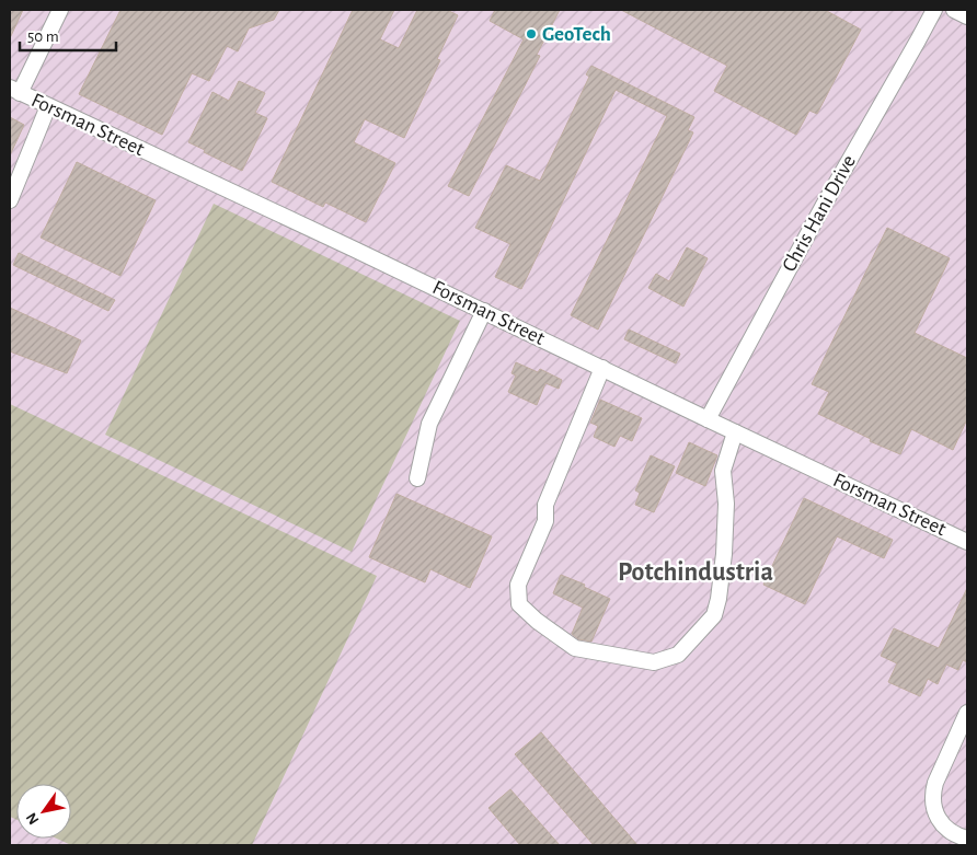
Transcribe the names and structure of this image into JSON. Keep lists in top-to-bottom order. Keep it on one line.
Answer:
{"streets":{"street":["Forsman Street","Chris Hani Drive"]},"crossings":[["Forsman Street","Chris Hani Drive"]],"districts":["Potchindustria"],"places":["GeoTech"],"scale_bar":"50 m","north":"bottom left"}
